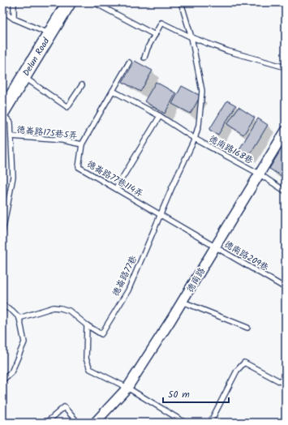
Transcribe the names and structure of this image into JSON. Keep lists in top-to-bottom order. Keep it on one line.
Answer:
{"streets":{"street":["Delun Road","德南路"],"lane":["德崙路175巷5弄","德南路168巷","德崙路77巷114弄","德南路209巷","德崙路77巷"]},"crossings":[["德崙路175巷5弄","德崙路77巷114弄"],["德南路168巷","德崙路77巷"],["德南路168巷","德南路"],["德崙路77巷114弄","德南路209巷"],["德崙路77巷114弄","德崙路77巷"],["德崙路77巷114弄","德南路"],["德南路209巷","德南路"]],"scale_bar":"50 m"}
